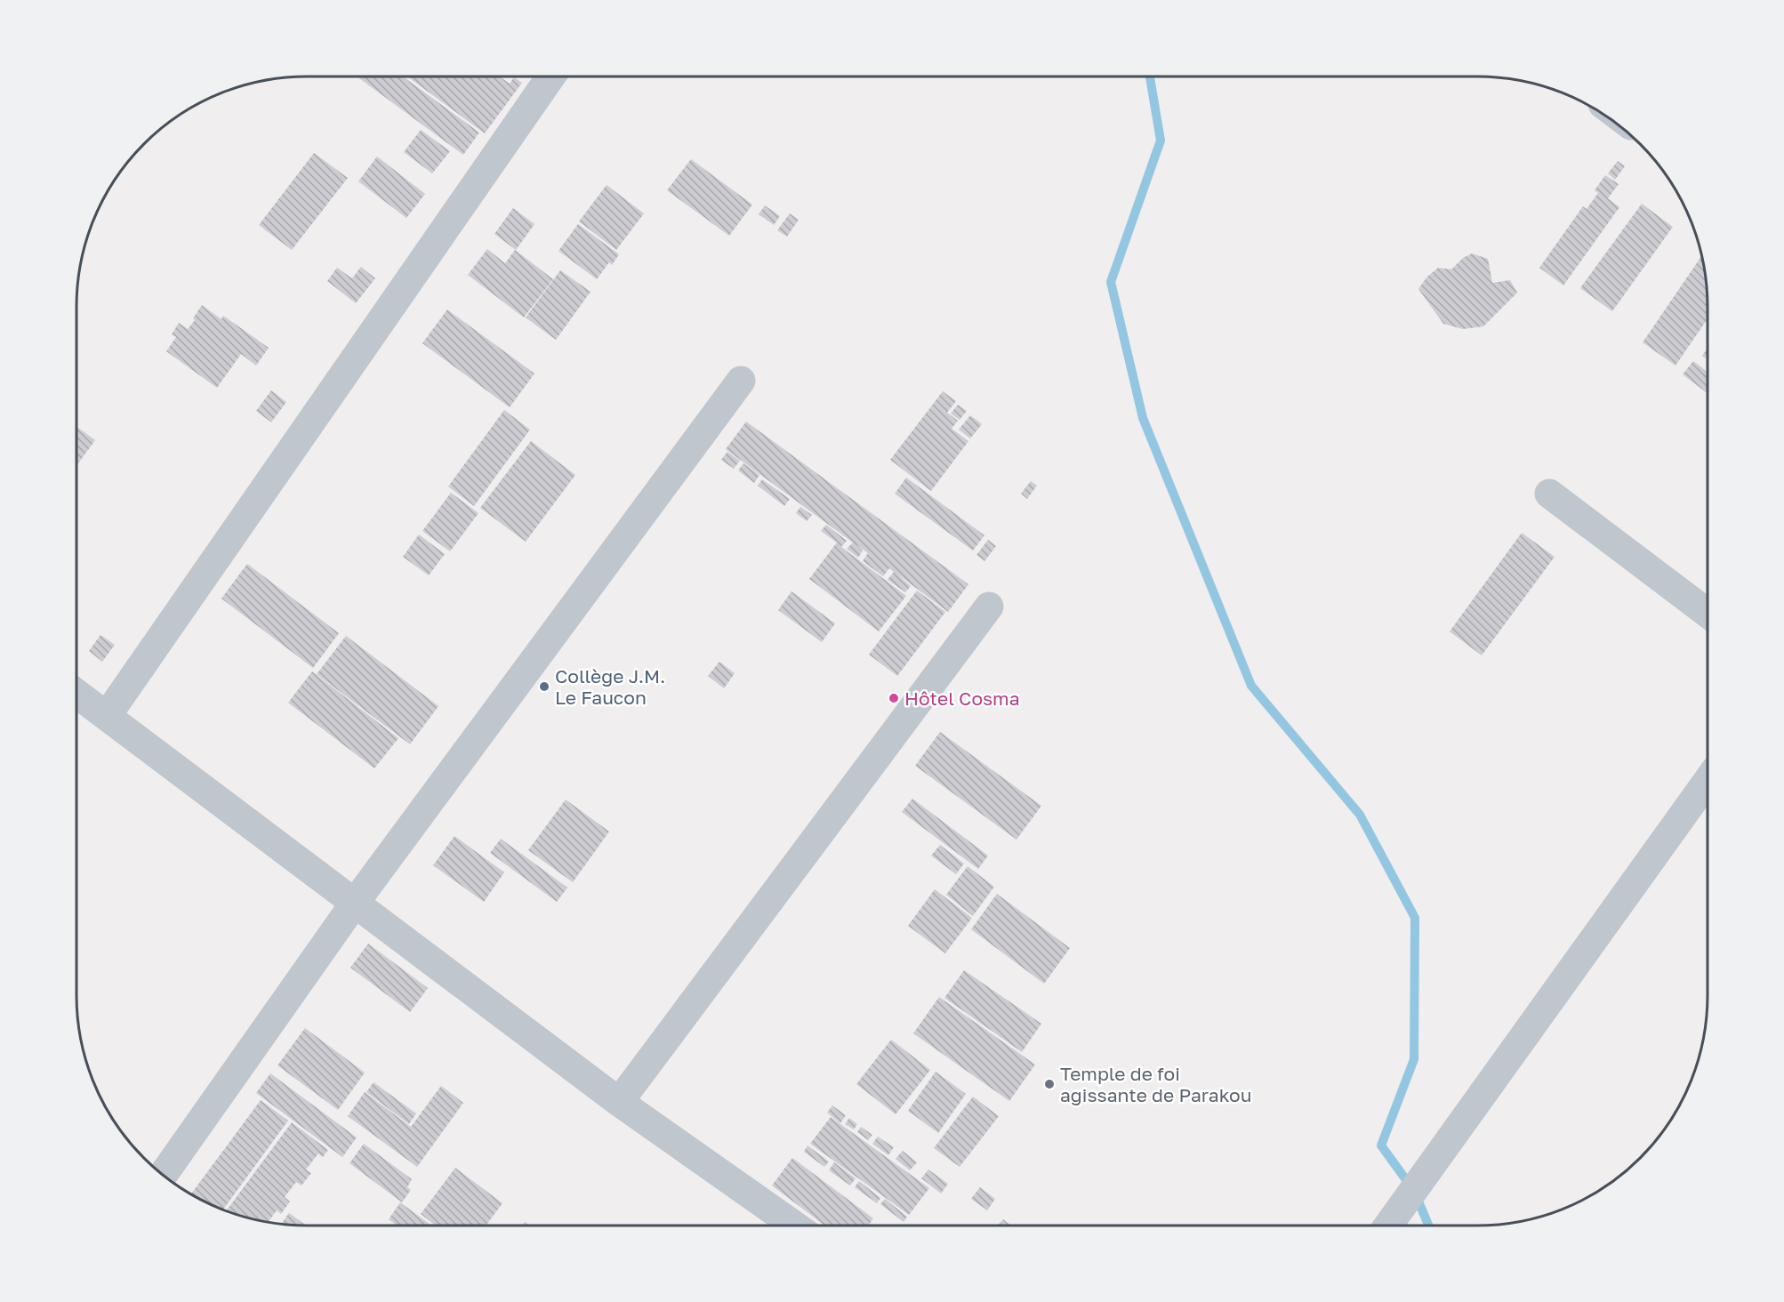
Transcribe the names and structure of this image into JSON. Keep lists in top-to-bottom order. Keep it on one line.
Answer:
{"places":["Collège J.M. Le Faucon","Hôtel Cosma","Temple de foi agissante de Parakou"]}
